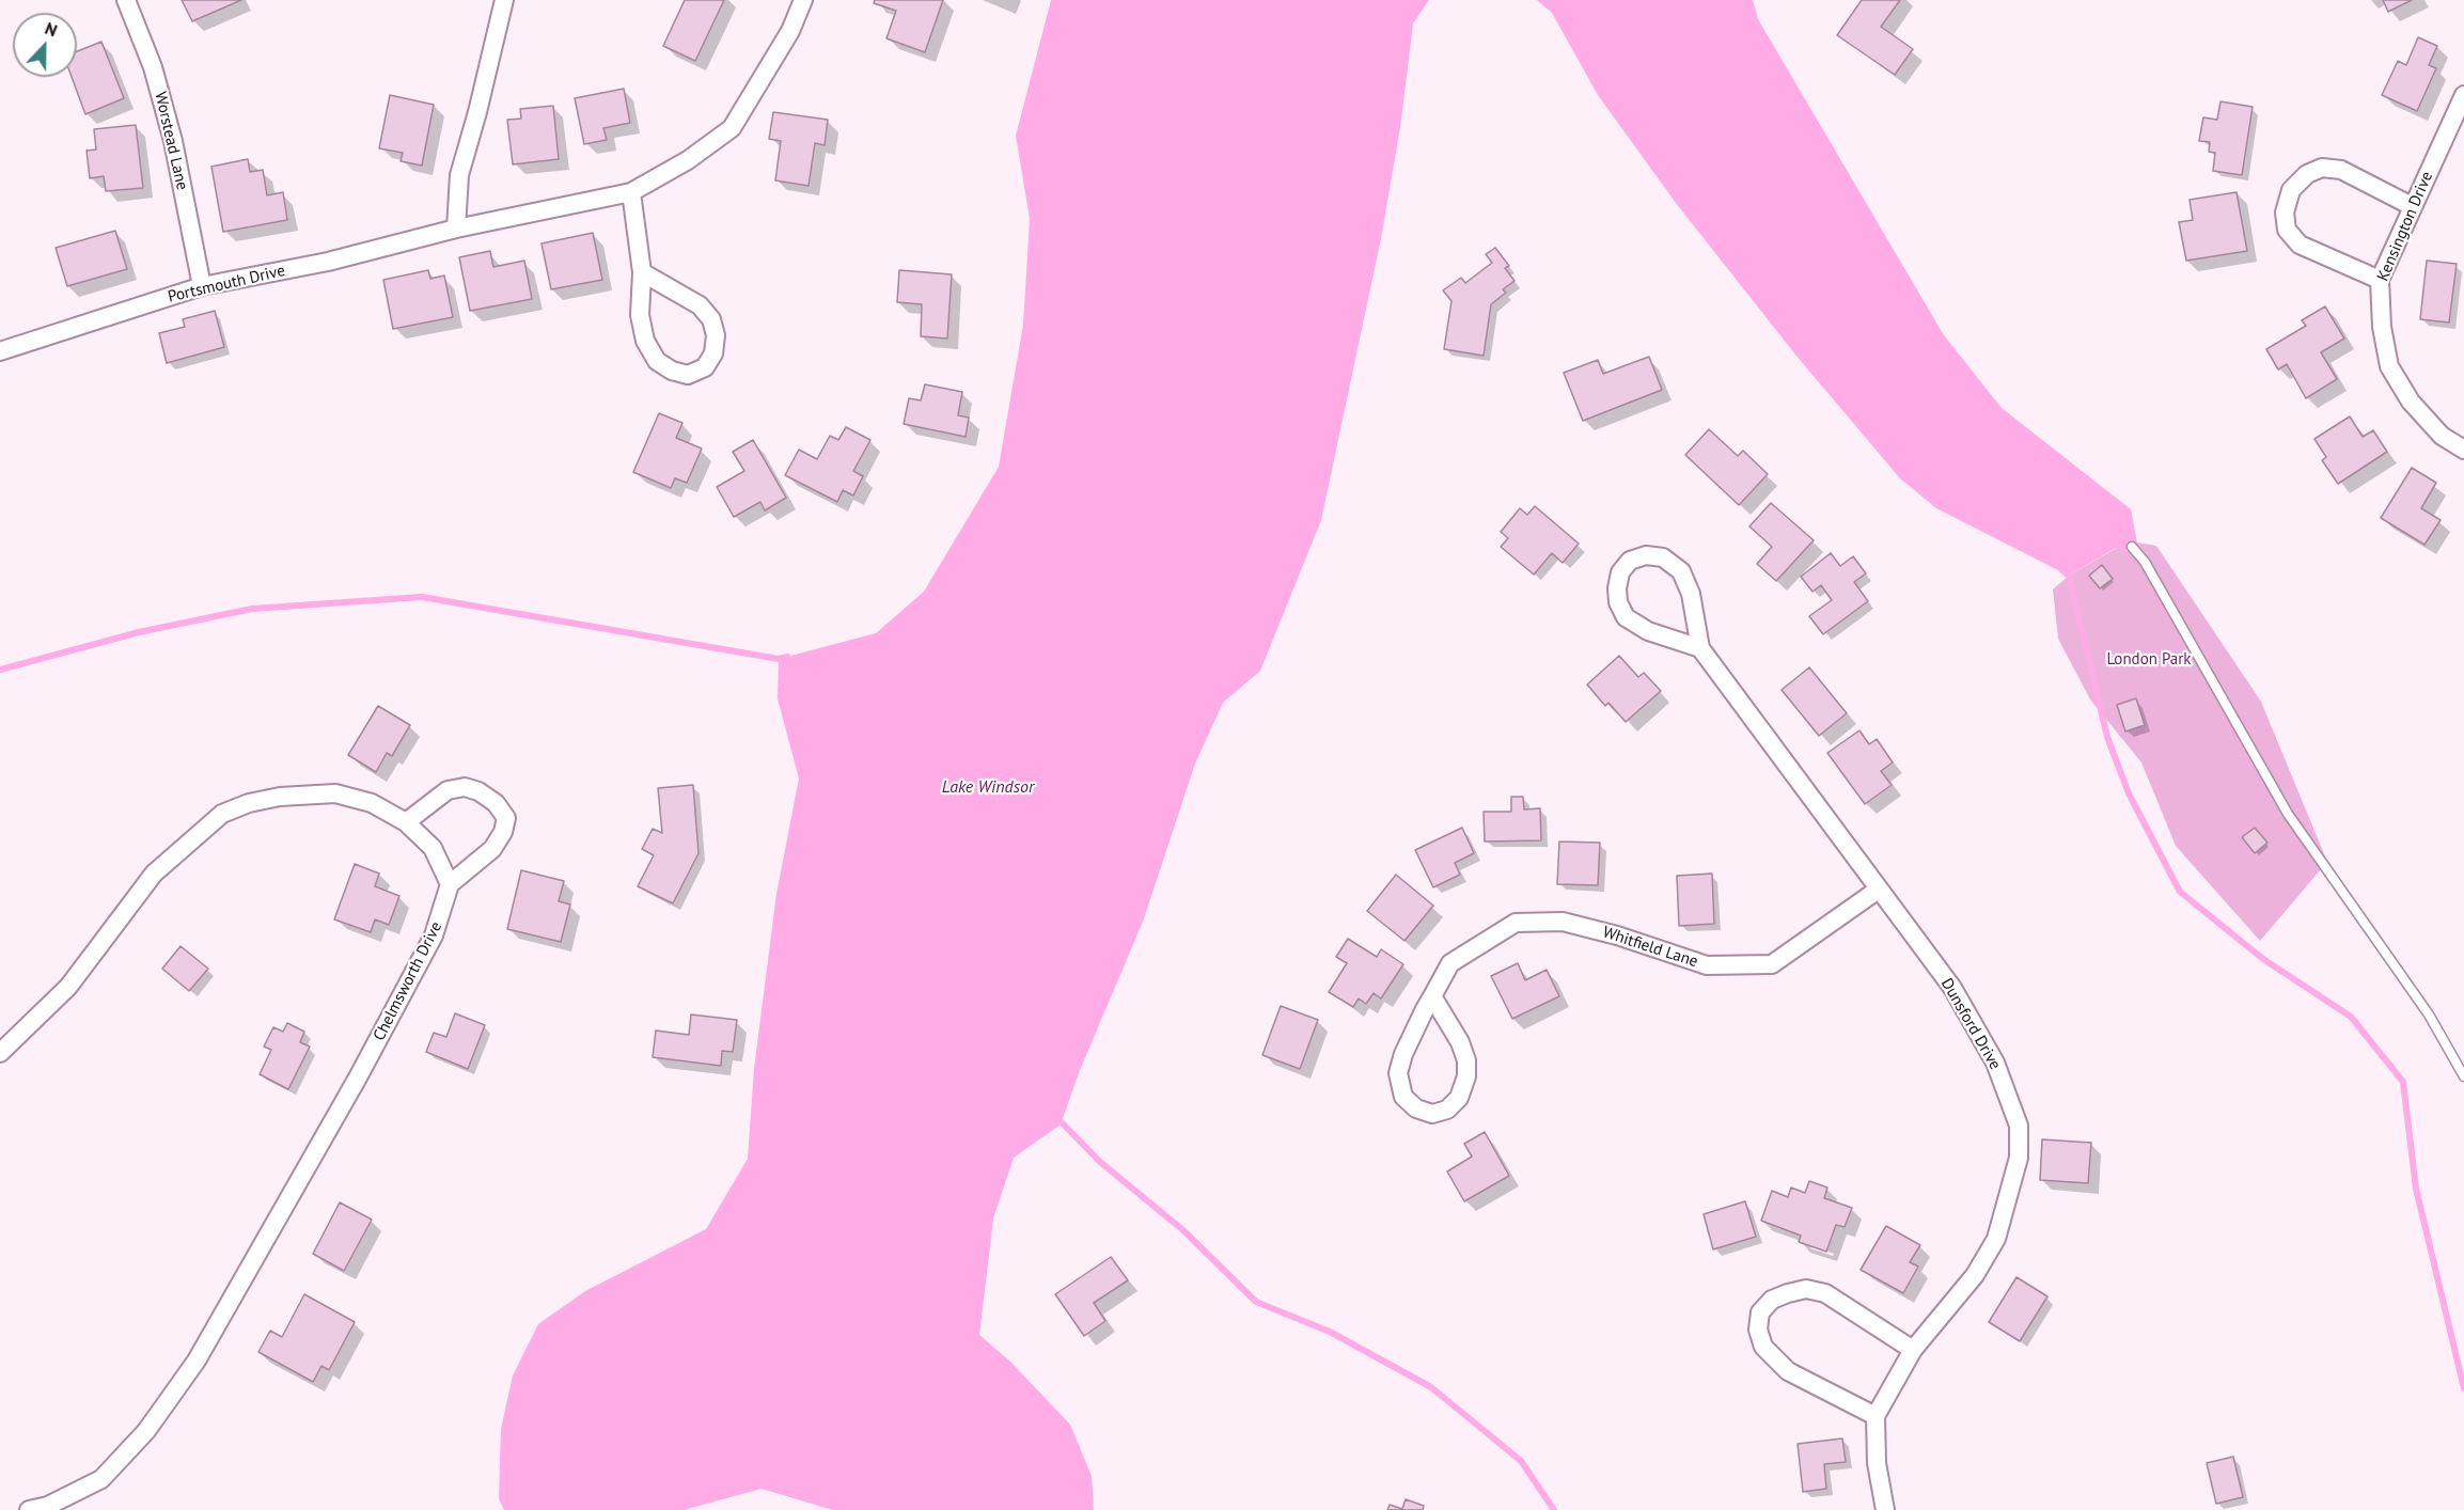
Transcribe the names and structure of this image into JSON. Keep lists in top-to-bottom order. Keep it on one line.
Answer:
{"streets":{"street":["Worstead Lane","Kensington Drive","Portsmouth Drive","Whitfield Lane","Chelmsworth Drive","Dunsford Drive"]},"crossings":[["Worstead Lane","Portsmouth Drive"],["Whitfield Lane","Dunsford Drive"]],"water":["Lake Windsor"],"parks":["London Park"],"north":"top"}
